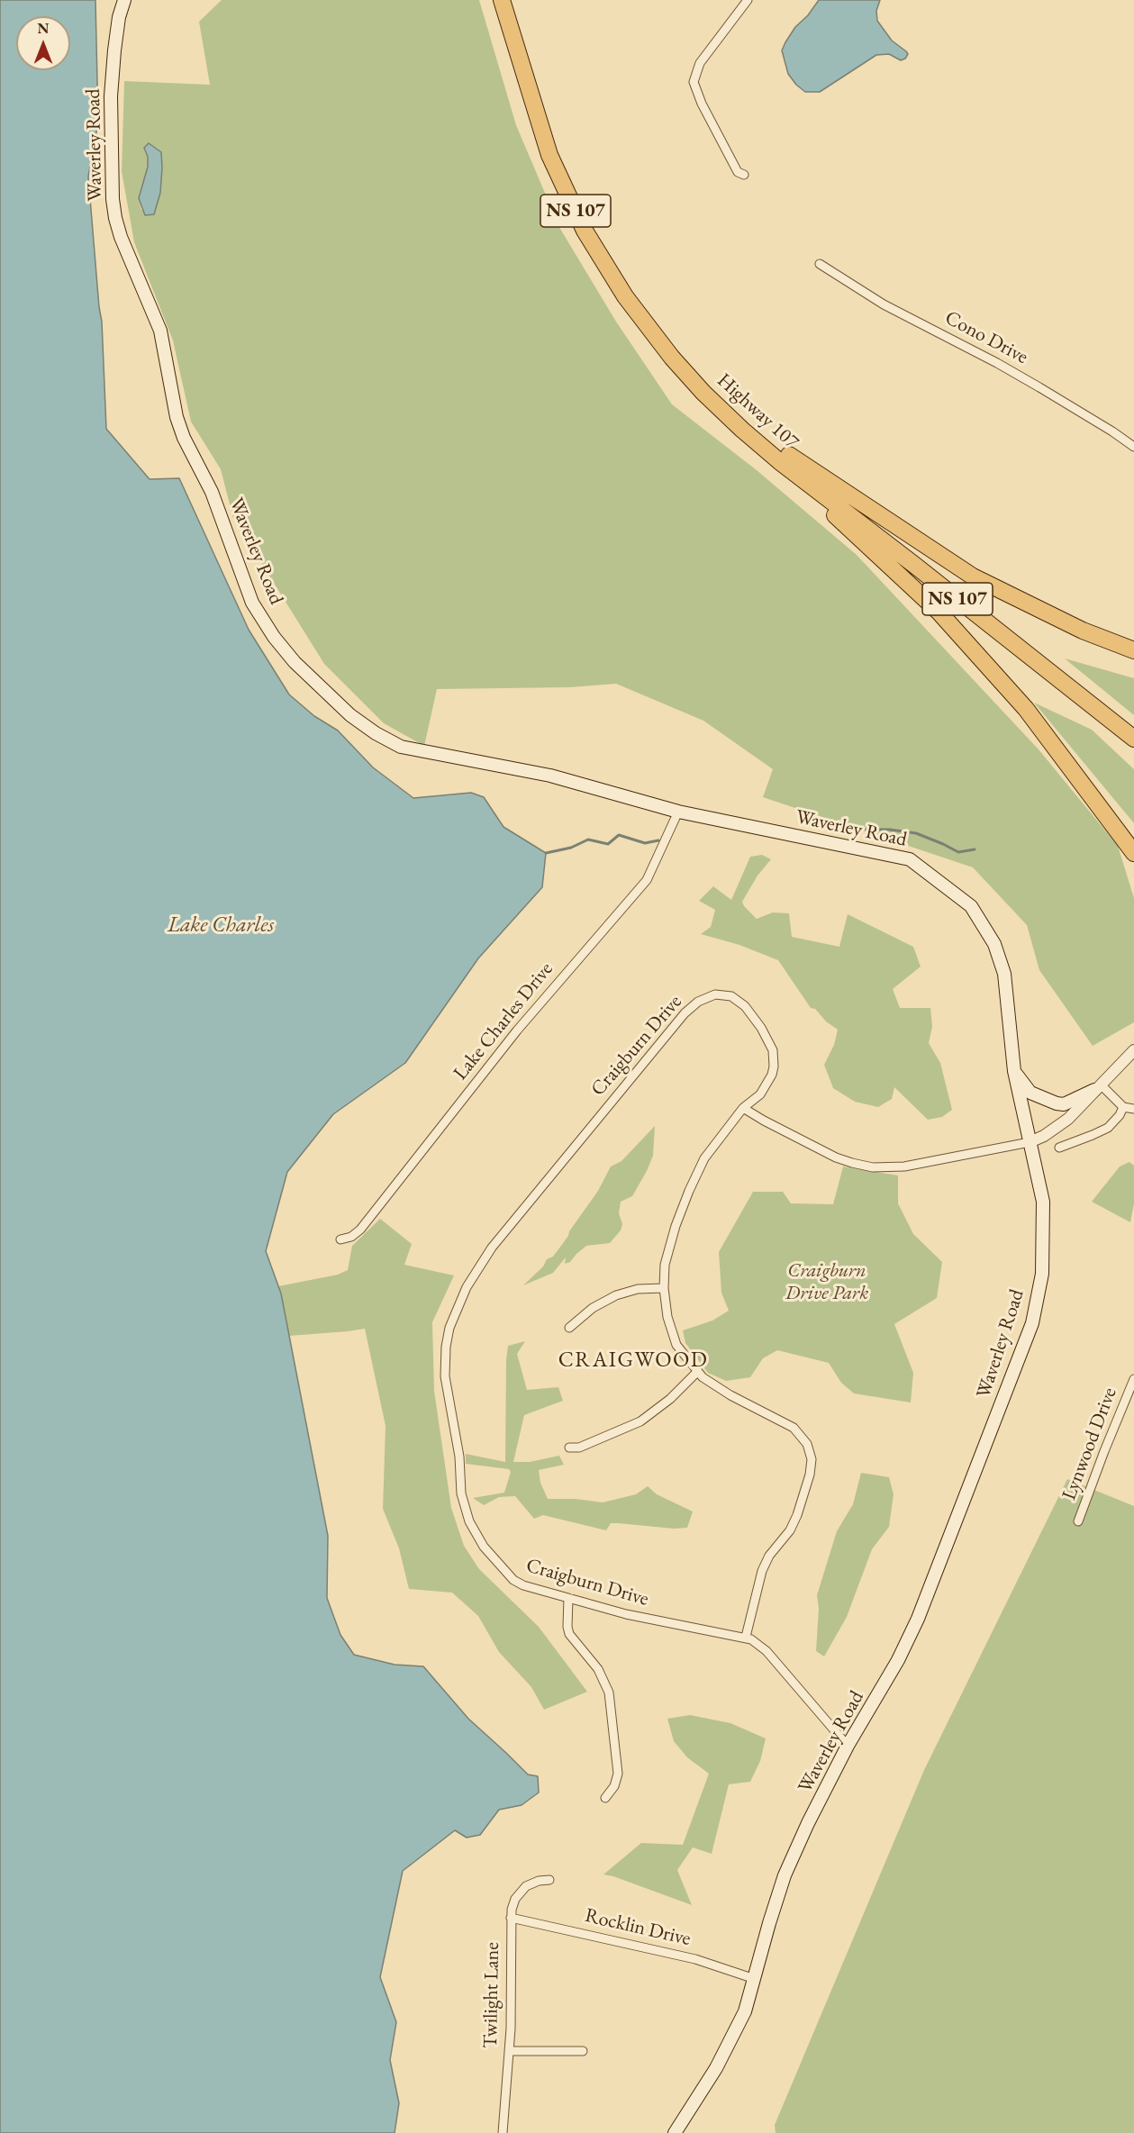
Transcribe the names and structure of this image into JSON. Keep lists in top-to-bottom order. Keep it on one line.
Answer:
{"streets":{"highway":["NS 107","Highway 107"],"main road":["Waverley Road"],"street":["Cono Drive","Lake Charles Drive","Craigburn Drive","Lynwood Drive","Rocklin Drive","Twilight Lane"]},"crossings":[["Waverley Road","Lake Charles Drive"],["Waverley Road","Craigburn Drive"],["Waverley Road","Rocklin Drive"],["Rocklin Drive","Twilight Lane"]],"districts":["CRAIGWOOD"],"water":["Lake Charles"],"parks":["Craigburn Drive Park"],"north":"top"}
